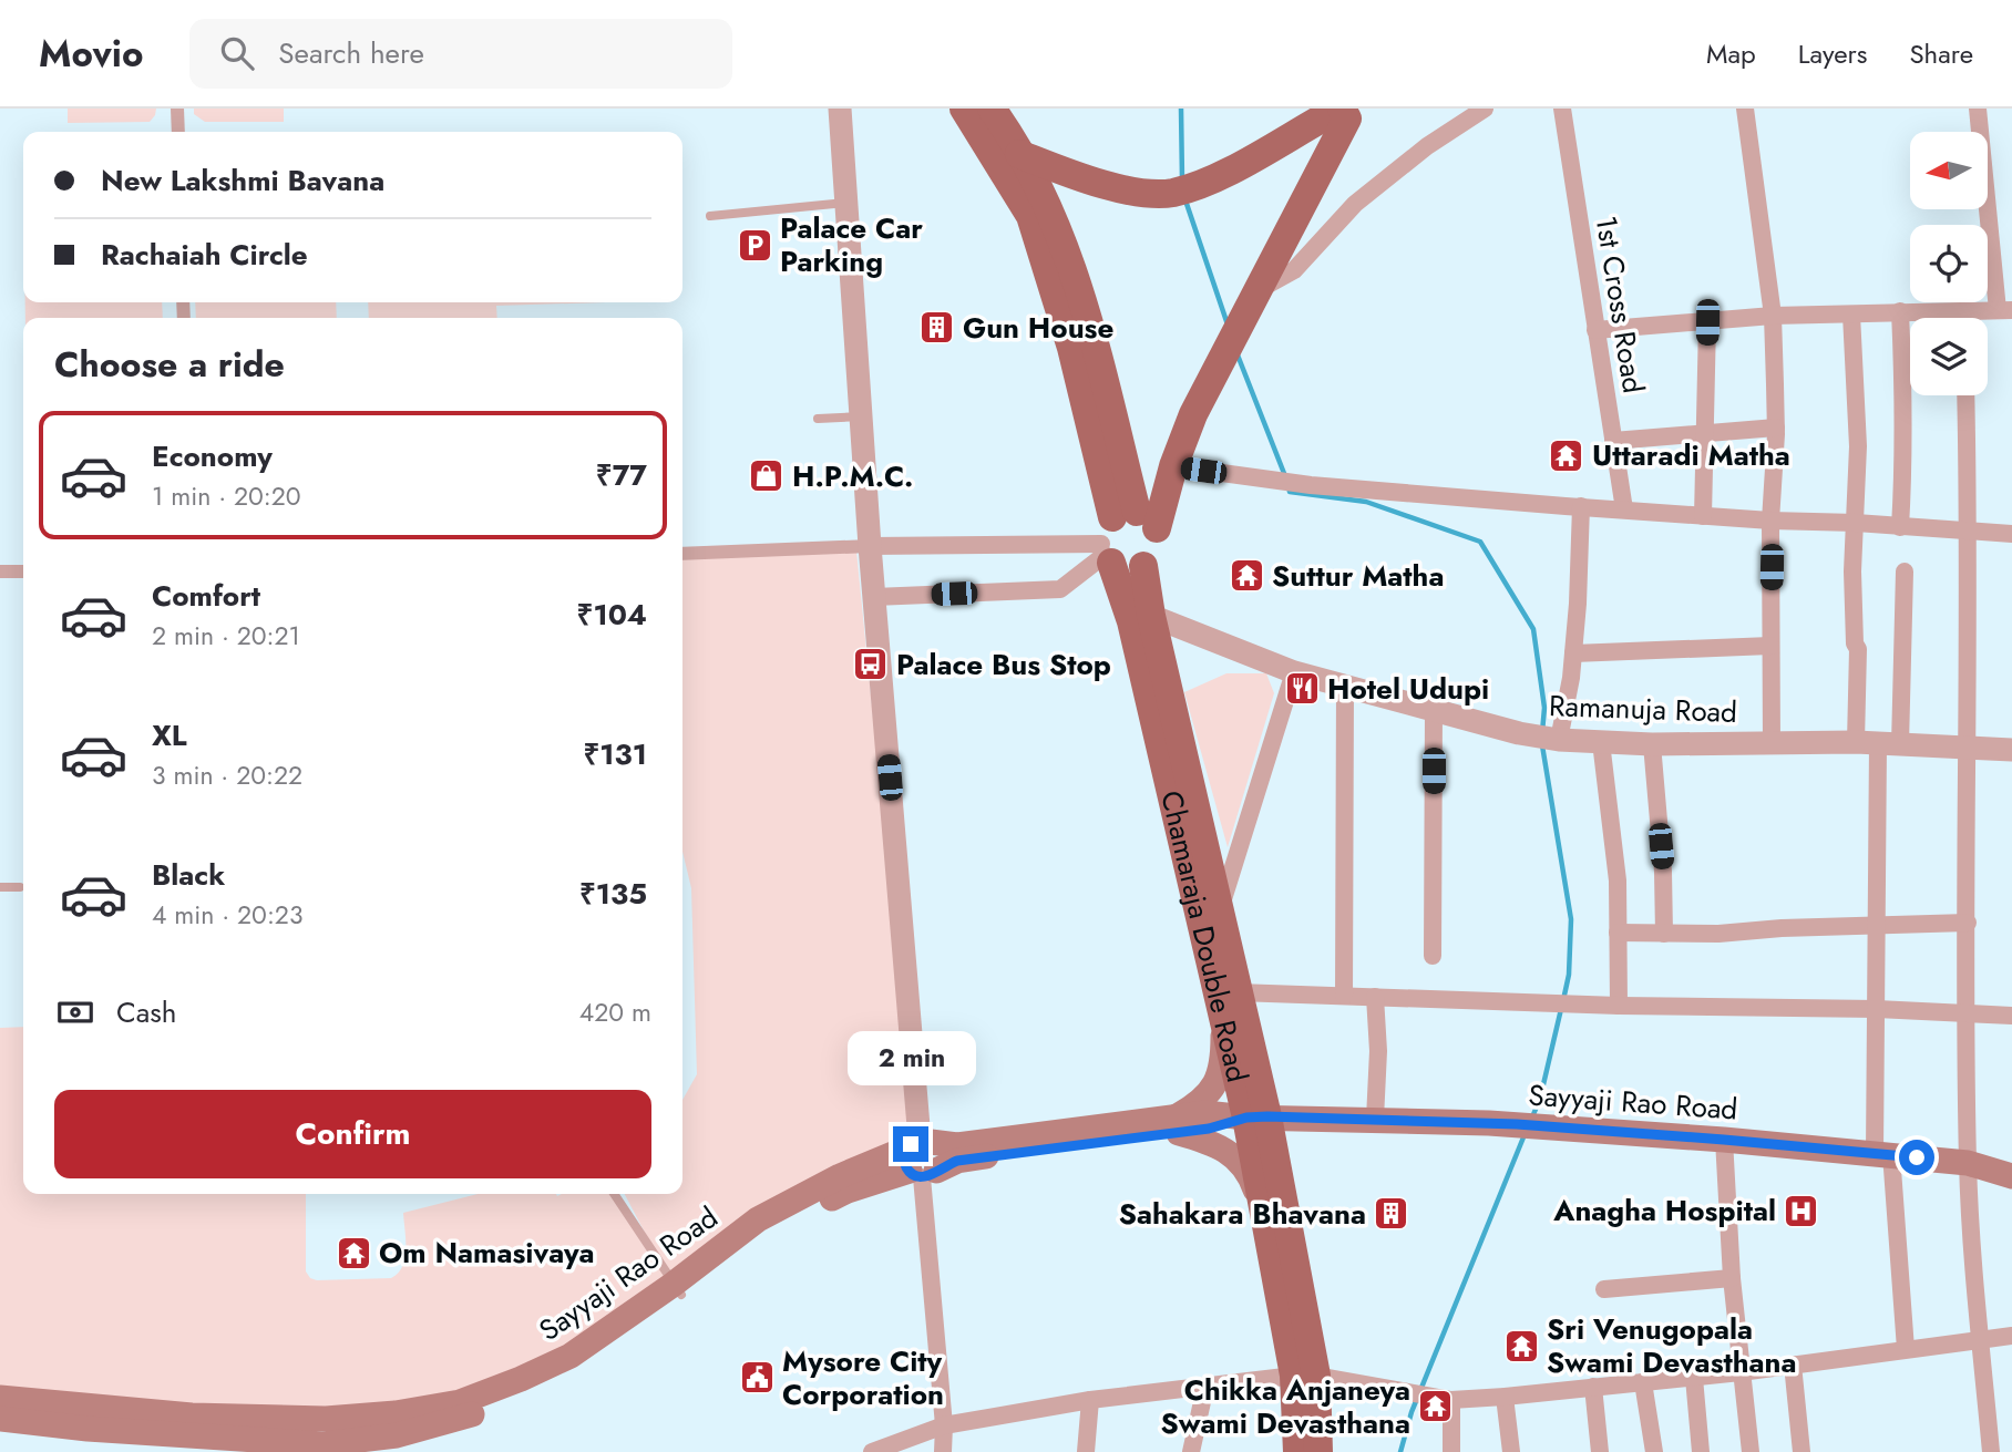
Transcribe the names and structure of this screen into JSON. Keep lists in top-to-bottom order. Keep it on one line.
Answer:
{"streets":{"main road":["Chamaraja Double Road","Sayyaji Rao Road"],"street":["1st Cross Road","Ramanuja Road"]},"crossings":[["Chamaraja Double Road","Sayyaji Rao Road"]],"places":{"parking":["Palace Car Parking"],"building":["Gun House","Sahakara Bhavana"],"temple":["Uttaradi Matha","Suttur Matha","Om Namasivaya","Sri Venugopala Swami Devasthana","Chikka Anjaneya Swami Devasthana"],"shop":["H.P.M.C."],"bus stop":["Palace Bus Stop"],"restaurant":["Hotel Udupi"],"hospital":["Anagha Hospital"],"public building":["Mysore City Corporation"]},"north":"left","page":{"header":"Movio","search":"Search here","nav":["Map","Layers","Share"],"banner":["New Lakshmi Bavana","Rachaiah Circle"],"heading":"Choose a ride","list":[{"name":"Economy","note":"1 min · 20:20","value":"₹77"},{"name":"Comfort","note":"2 min · 20:21","value":"₹104"},{"name":"XL","note":"3 min · 20:22","value":"₹131"},{"name":"Black","note":"4 min · 20:23","value":"₹135"}],"pay":["Cash","420 m"],"bubble":"2 min","buttons":"Confirm"}}
